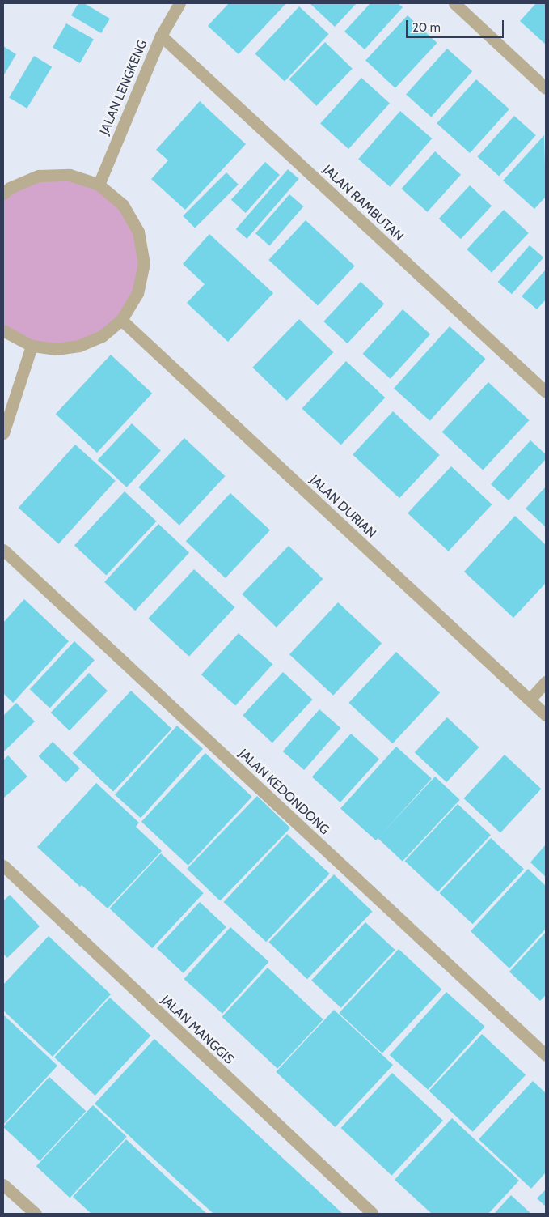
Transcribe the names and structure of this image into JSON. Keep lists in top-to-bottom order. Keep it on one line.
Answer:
{"streets":{"street":["JALAN LENGKENG","JALAN RAMBUTAN","JALAN DURIAN","JALAN KEDONDONG","JALAN MANGGIS"]},"crossings":[["JALAN LENGKENG","JALAN RAMBUTAN"]],"scale_bar":"20 m"}
